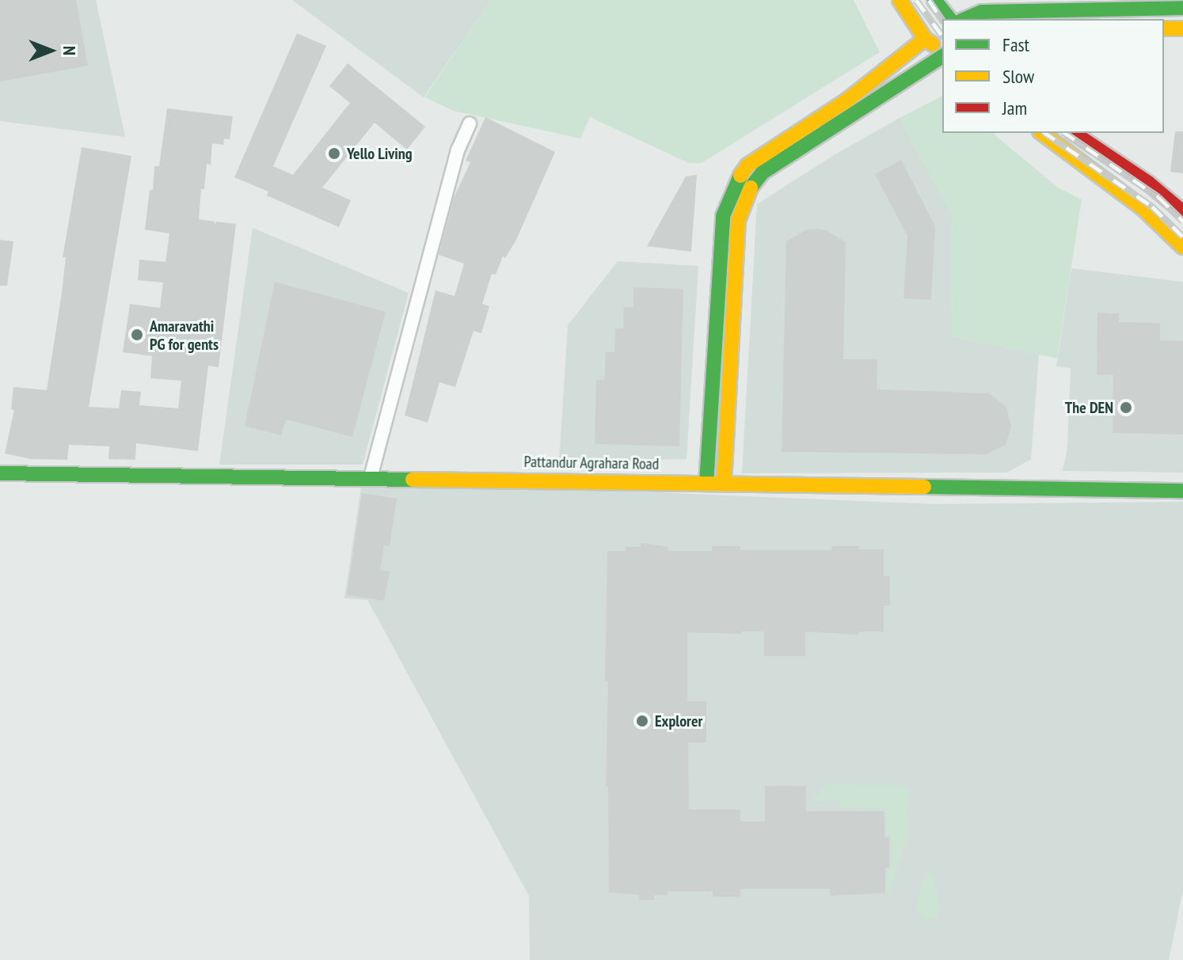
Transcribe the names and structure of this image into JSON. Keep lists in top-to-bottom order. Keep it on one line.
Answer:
{"streets":{"street":["Pattandur Agrahara Road"]},"places":["Yello Living","Amaravathi PG for gents","The DEN","Explorer"],"legend":["Fast","Slow","Jam"],"north":"right"}
